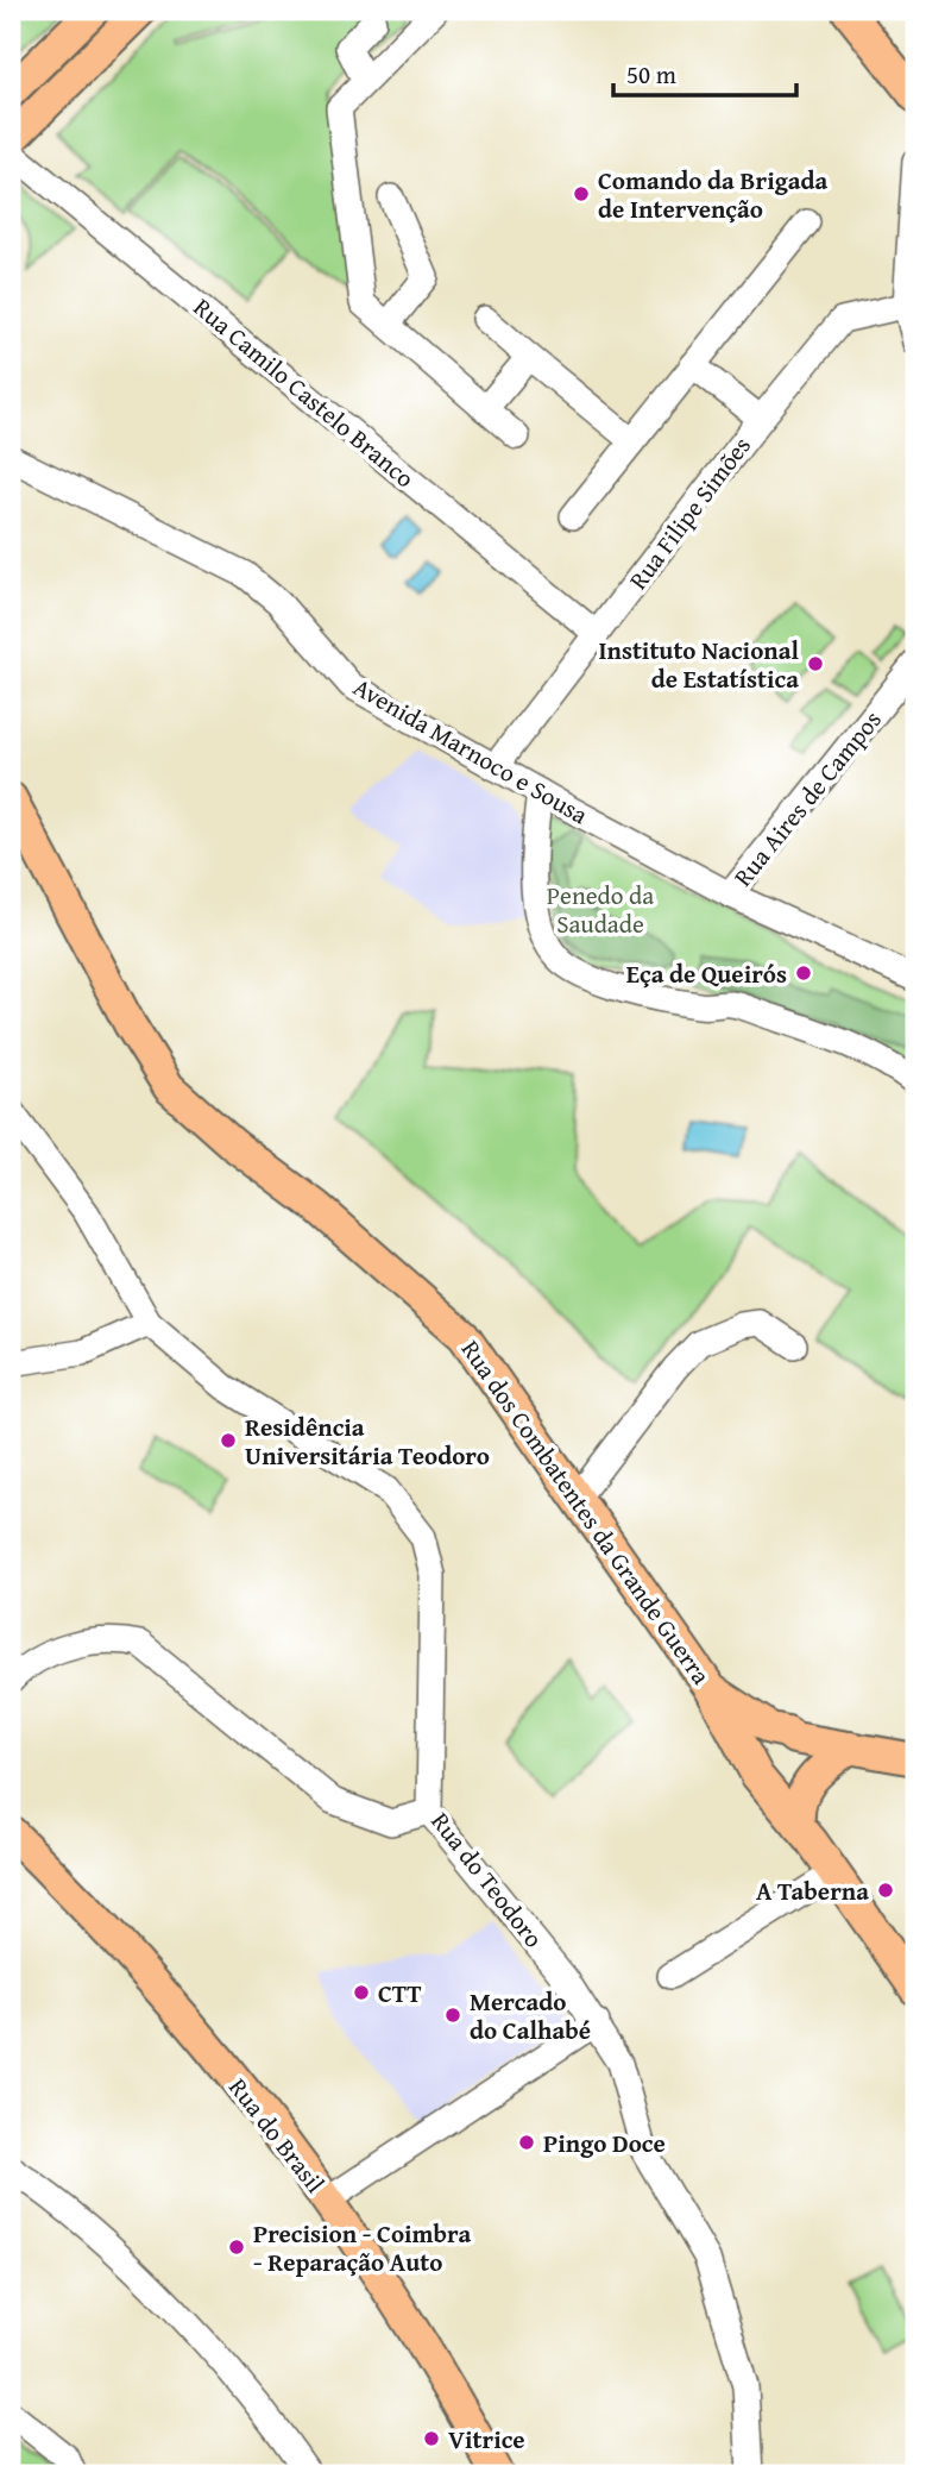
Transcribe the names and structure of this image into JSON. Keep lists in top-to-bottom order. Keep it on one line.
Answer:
{"streets":{"main road":["Rua dos Combatentes da Grande Guerra","Rua do Brasil"],"street":["Rua Camilo Castelo Branco","Rua Filipe Simões","Avenida Marnoco e Sousa","Rua Aires de Campos","Rua do Teodoro"]},"crossings":[["Rua Camilo Castelo Branco","Rua Filipe Simões"],["Rua Filipe Simões","Avenida Marnoco e Sousa"],["Avenida Marnoco e Sousa","Rua Aires de Campos"]],"parks":["Penedo da Saudade"],"places":["Comando da Brigada de Intervenção","Instituto Nacional de Estatística","Eça de Queirós","Residência Universitária Teodoro","A Taberna","CTT","Mercado do Calhabé","Pingo Doce","Precision - Coimbra - Reparação Auto","Vitrice"],"scale_bar":"50 m"}
